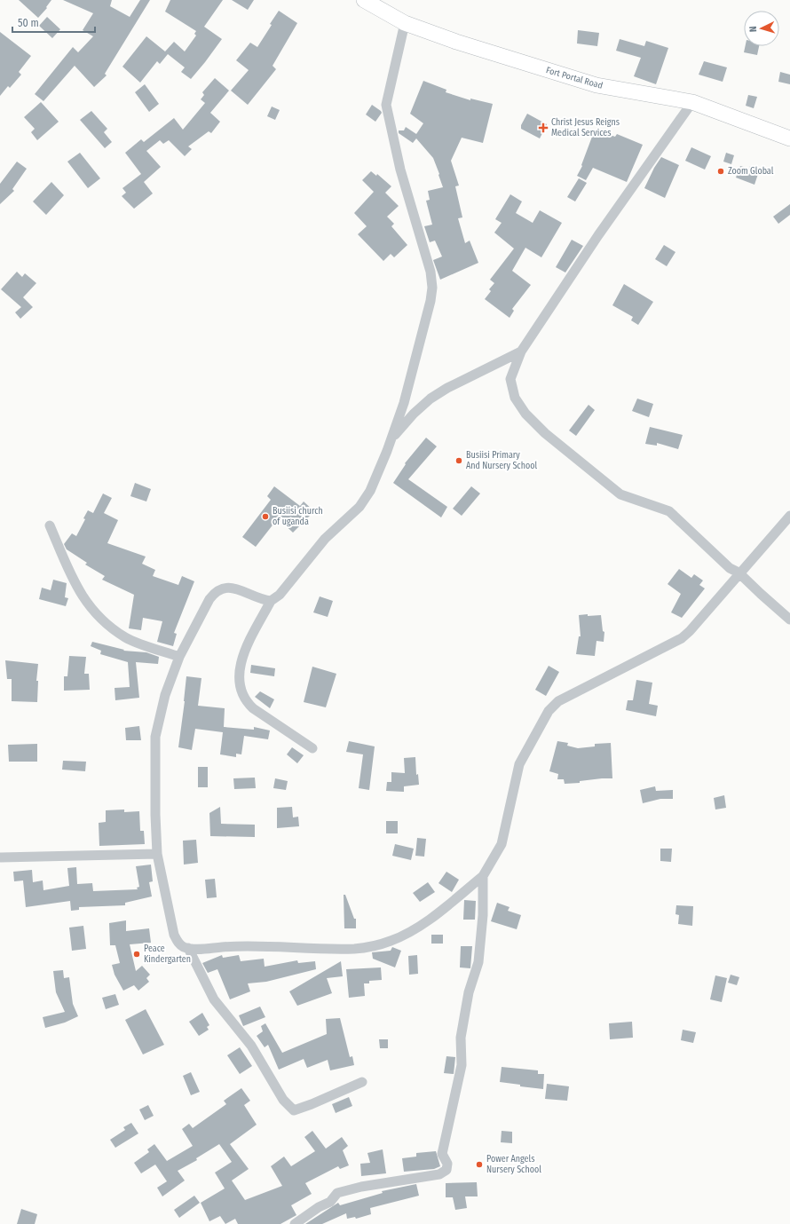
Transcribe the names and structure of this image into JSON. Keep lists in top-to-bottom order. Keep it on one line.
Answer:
{"streets":{"main road":["Fort Portal Road"]},"places":{"health":["Christ Jesus Reigns Medical Services"],"other":["Zoom Global","Busiisi Primary And Nursery School","Busiisi church of uganda","Peace Kindergarten","Power Angels Nursery School"]},"scale_bar":"50 m","north":"left"}
